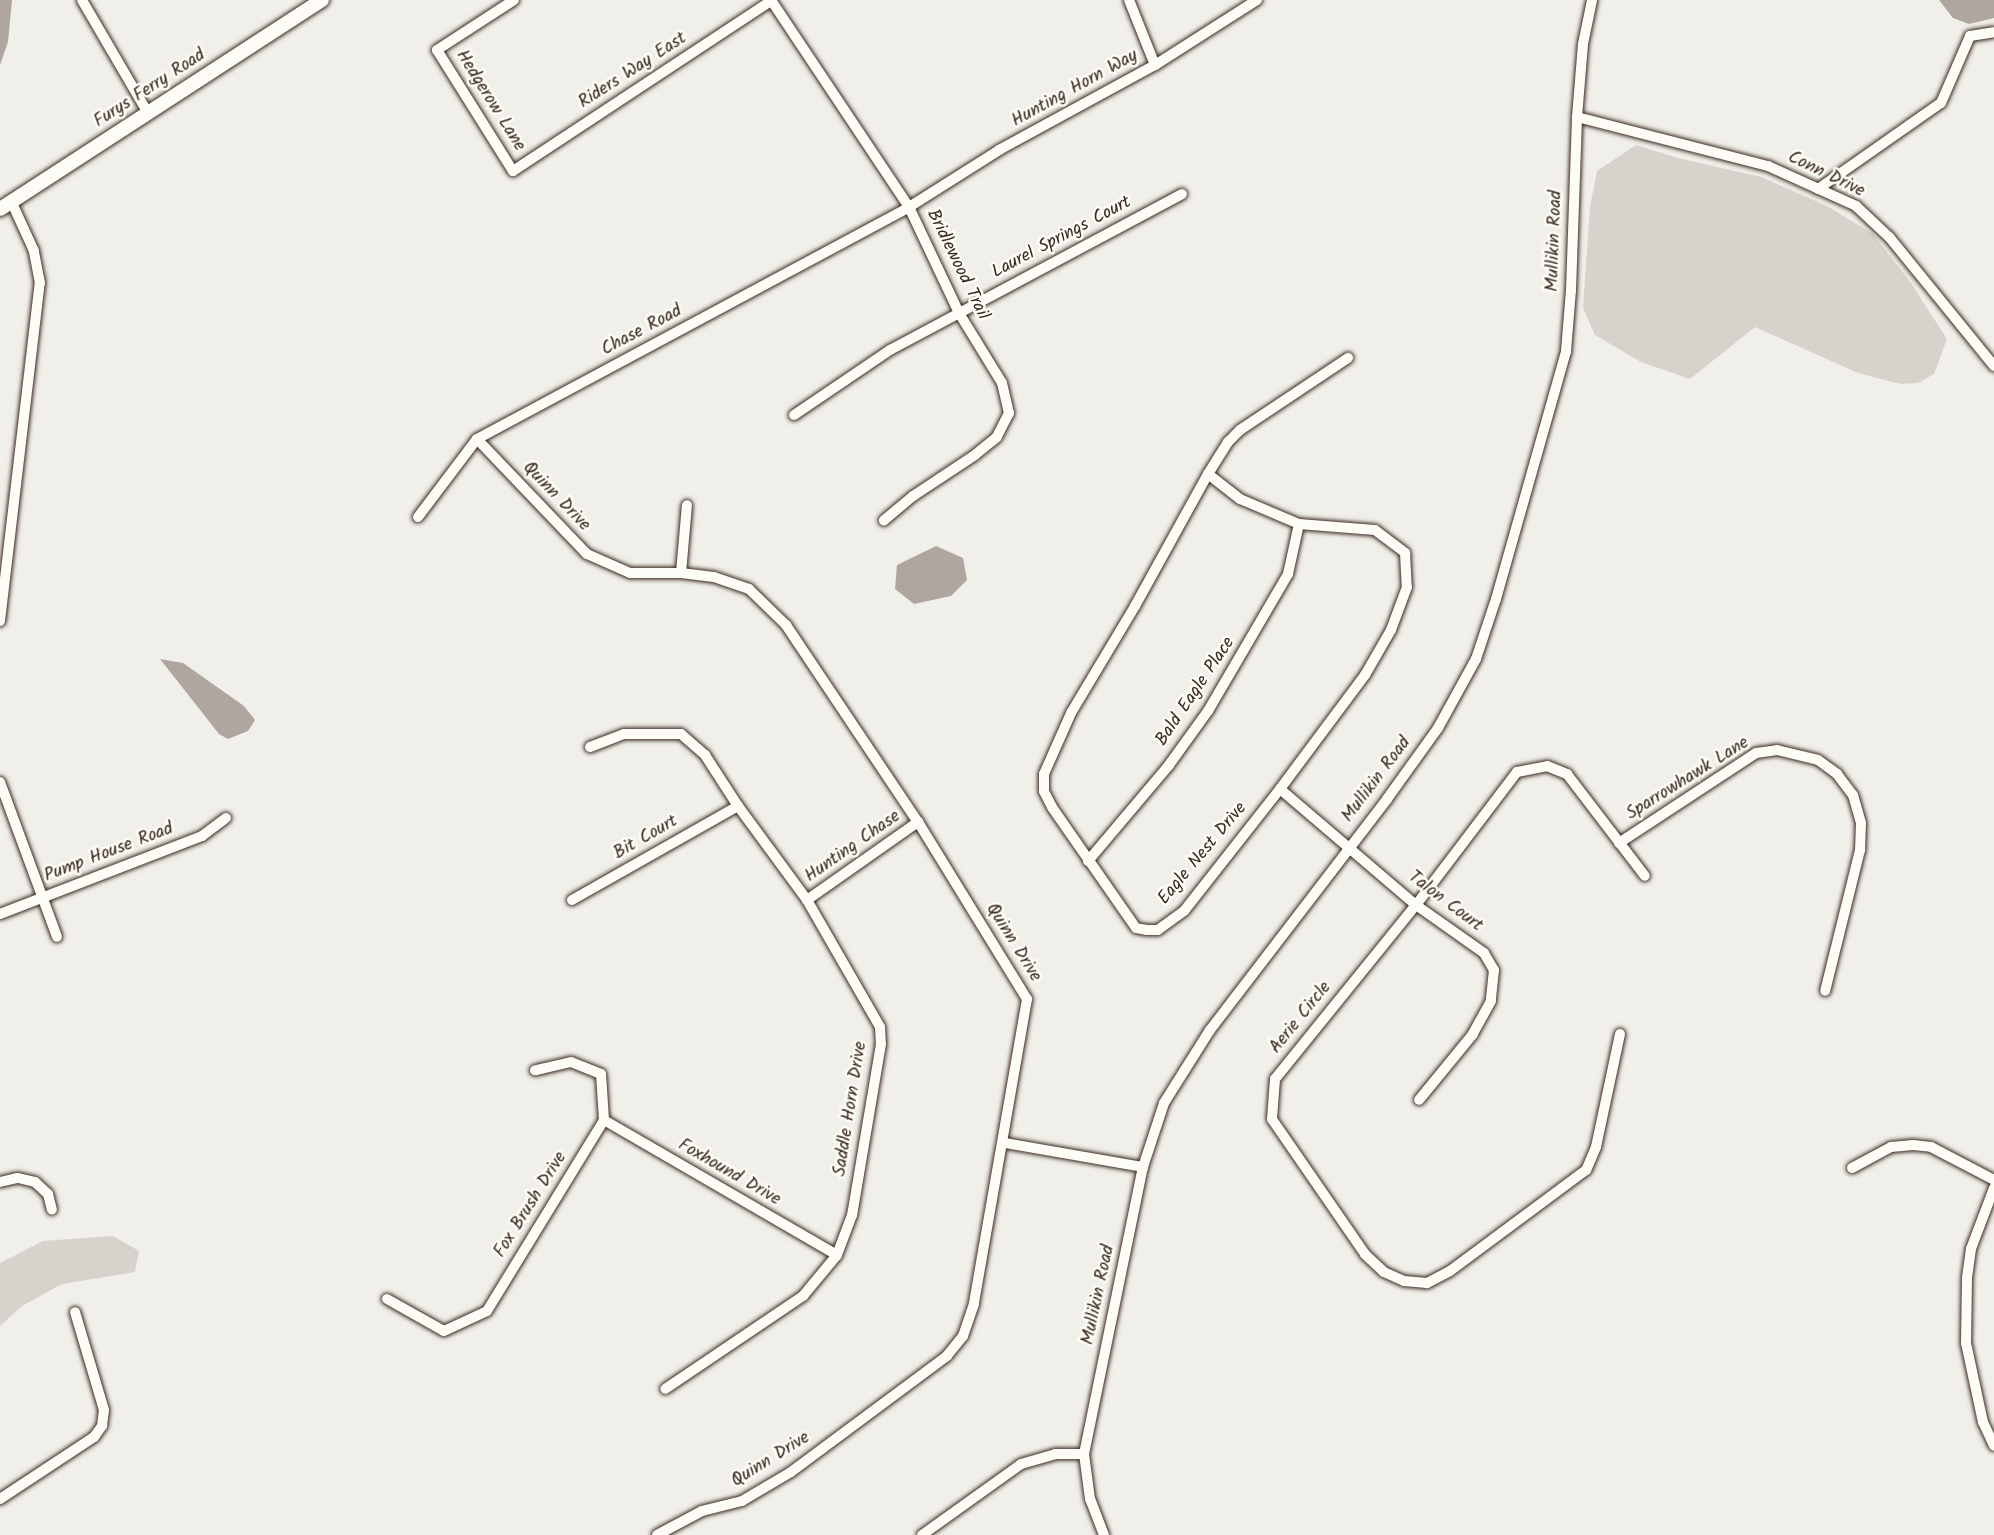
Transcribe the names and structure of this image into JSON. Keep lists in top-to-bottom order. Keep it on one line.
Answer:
{"streets":{"main road":["Furys Ferry Road"],"street":["Riders Way East","Hunting Horn Way","Hedgerow Lane","Conn Drive","Laurel Springs Court","Mullikin Road","Bridlewood Trail","Chase Road","Quinn Drive","Bald Eagle Place","Sparrowhawk Lane","Bit Court","Hunting Chase","Pump House Road","Eagle Nest Drive","Talon Court","Aerie Circle","Saddle Horn Drive","Foxhound Drive","Fox Brush Drive"]},"crossings":[["Riders Way East","Hedgerow Lane"],["Riders Way East","Bridlewood Trail"],["Hunting Horn Way","Bridlewood Trail"],["Hunting Horn Way","Chase Road"],["Conn Drive","Mullikin Road"],["Laurel Springs Court","Bridlewood Trail"],["Mullikin Road","Talon Court"],["Bridlewood Trail","Chase Road"],["Chase Road","Quinn Drive"],["Quinn Drive","Hunting Chase"],["Bald Eagle Place","Eagle Nest Drive"],["Sparrowhawk Lane","Aerie Circle"],["Bit Court","Saddle Horn Drive"],["Hunting Chase","Saddle Horn Drive"],["Eagle Nest Drive","Talon Court"],["Talon Court","Aerie Circle"],["Saddle Horn Drive","Foxhound Drive"],["Foxhound Drive","Fox Brush Drive"]]}
